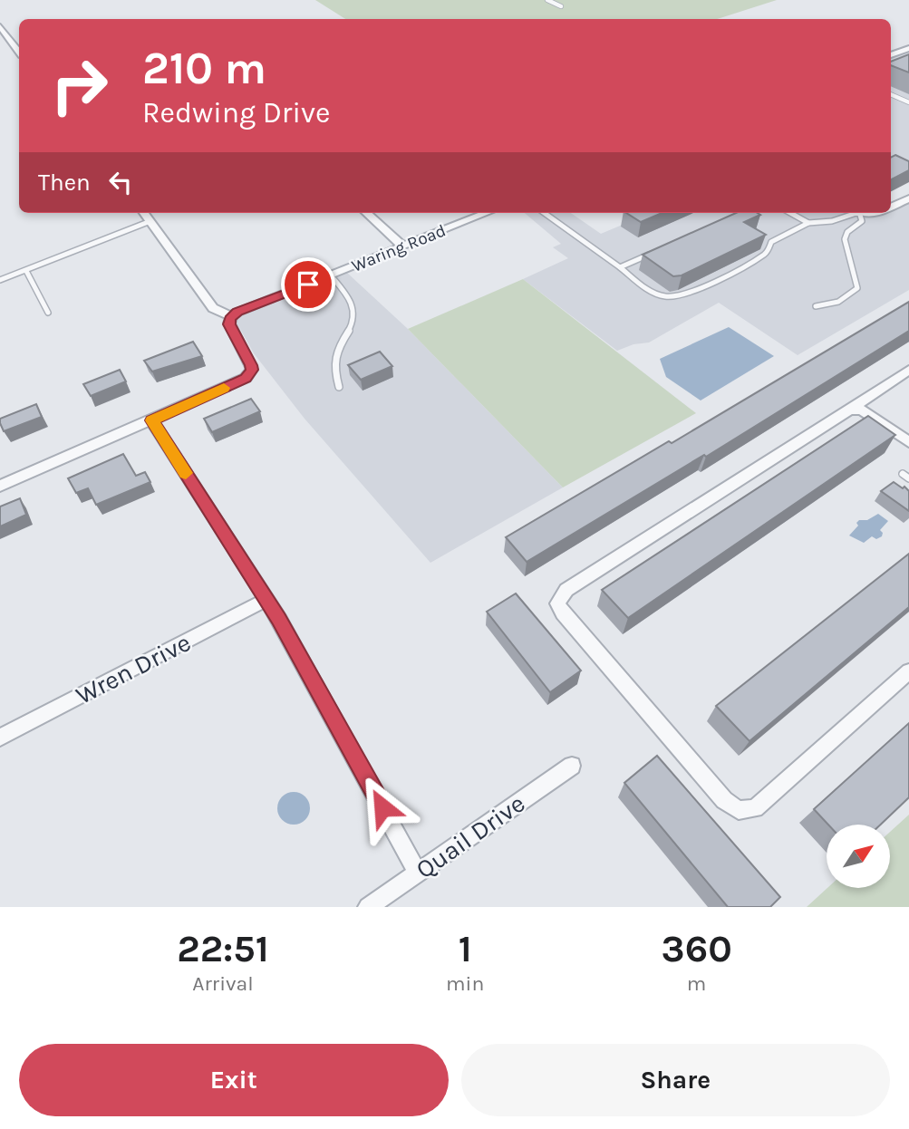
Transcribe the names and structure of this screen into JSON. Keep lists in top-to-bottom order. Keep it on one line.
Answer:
{"streets":{"street":["Waring Road","Wren Drive","Quail Drive"]},"north":"top right","page":{"turn":["210 m","Redwing Drive"],"then":"Then","eta":["22:51","Arrival","1","min","360","m"],"buttons":["Exit","Share"]}}
